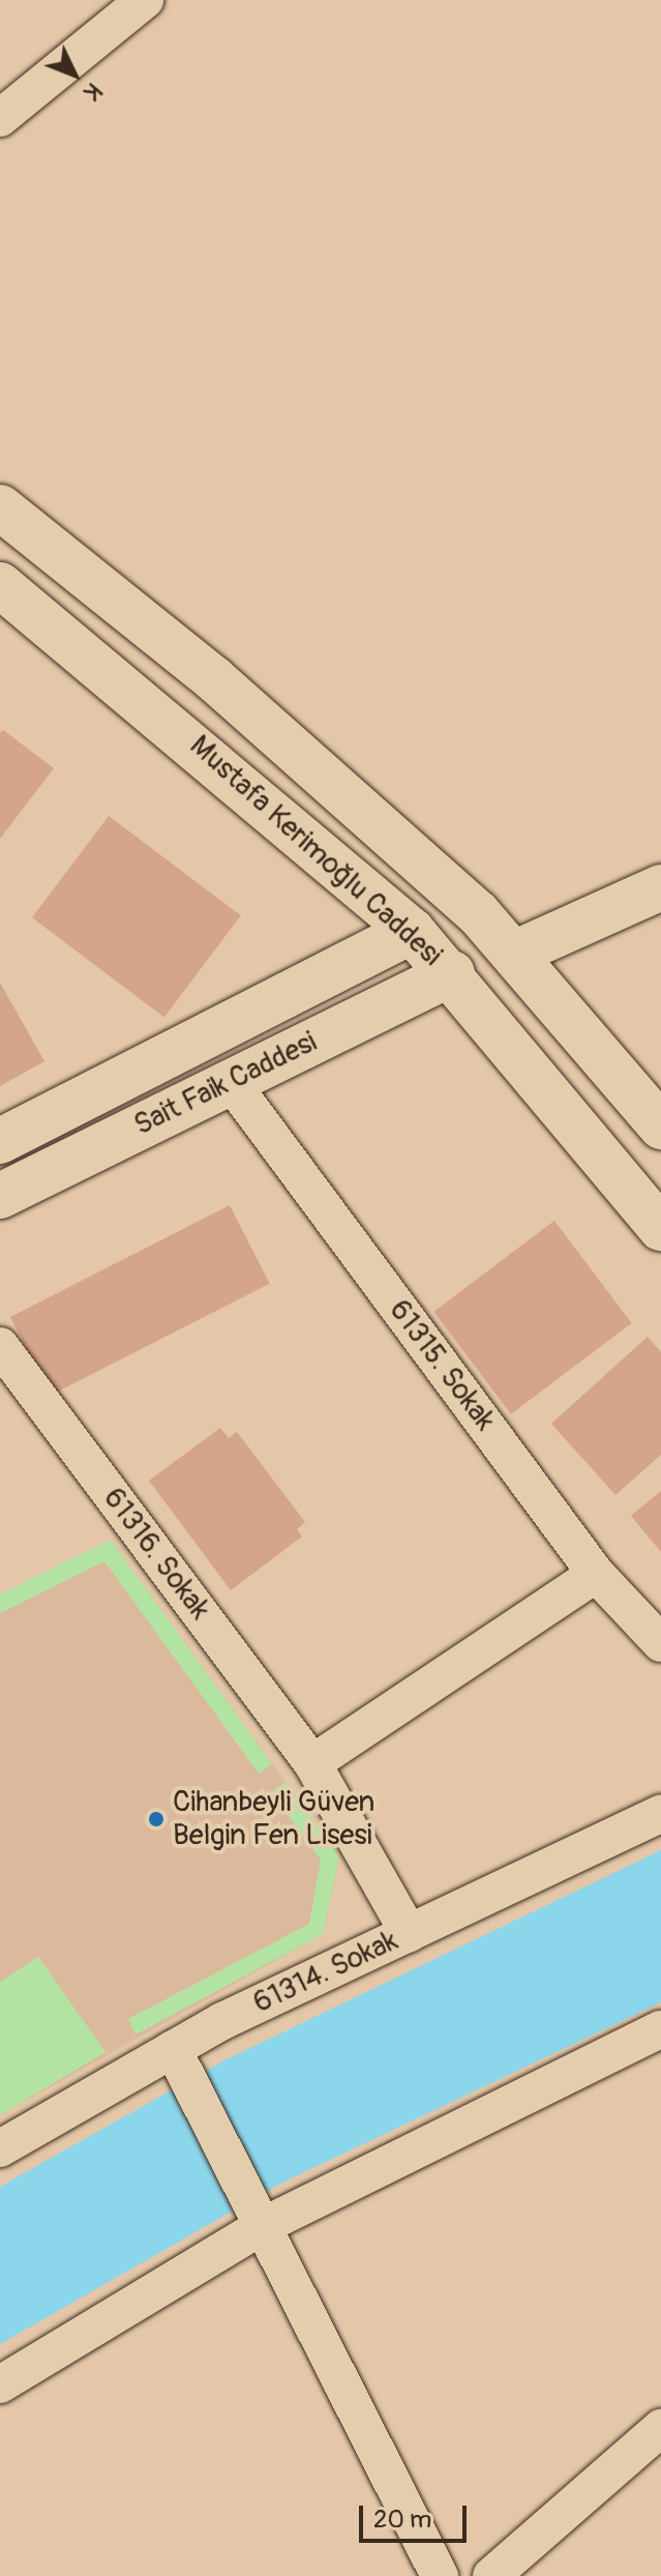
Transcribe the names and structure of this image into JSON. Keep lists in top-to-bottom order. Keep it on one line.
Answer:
{"streets":{"main road":["Mustafa Kerimoğlu Caddesi","Sait Faik Caddesi"],"street":["61315. Sokak","61316. Sokak","61314. Sokak"]},"crossings":[["Mustafa Kerimoğlu Caddesi","Sait Faik Caddesi"],["Sait Faik Caddesi","61315. Sokak"],["61316. Sokak","61314. Sokak"]],"places":["Cihanbeyli Güven Belgin Fen Lisesi"],"scale_bar":"20 m","north":"bottom right"}
